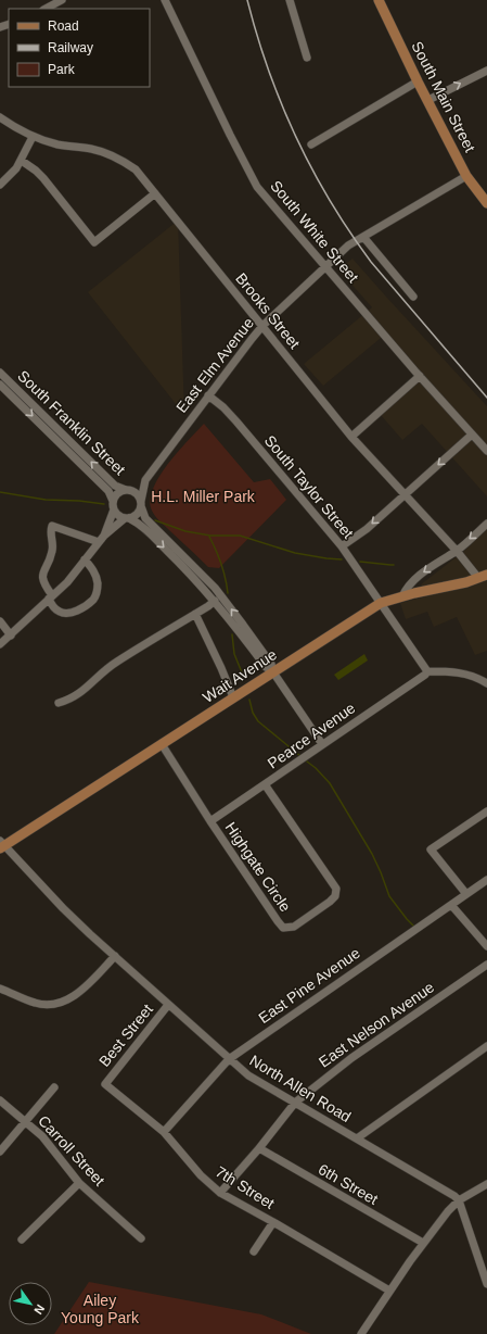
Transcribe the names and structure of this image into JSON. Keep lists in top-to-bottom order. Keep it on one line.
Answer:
{"streets":{"main road":["South Main Street","Wait Avenue"],"street":["South White Street","Brooks Street","East Elm Avenue","South Franklin Street","South Taylor Street","Pearce Avenue","Highgate Circle","East Pine Avenue","East Nelson Avenue","Best Street","North Allen Road","Carroll Street","6th Street","7th Street"]},"crossings":[["South Main Street","East Elm Avenue"],["South White Street","East Elm Avenue"],["Brooks Street","East Elm Avenue"],["Brooks Street","Wait Avenue"],["East Elm Avenue","South Franklin Street"],["East Elm Avenue","South Taylor Street"],["South Taylor Street","Wait Avenue"],["South Taylor Street","Pearce Avenue"],["Wait Avenue","Highgate Circle"],["Wait Avenue","North Allen Road"],["Pearce Avenue","Highgate Circle"],["East Pine Avenue","North Allen Road"],["East Pine Avenue","7th Street"],["East Nelson Avenue","North Allen Road"],["East Nelson Avenue","6th Street"],["East Nelson Avenue","7th Street"],["Best Street","North Allen Road"],["Best Street","7th Street"]],"parks":["H.L. Miller Park","Ailey Young Park"],"legend":["Road","Railway","Park"],"north":"bottom right"}
